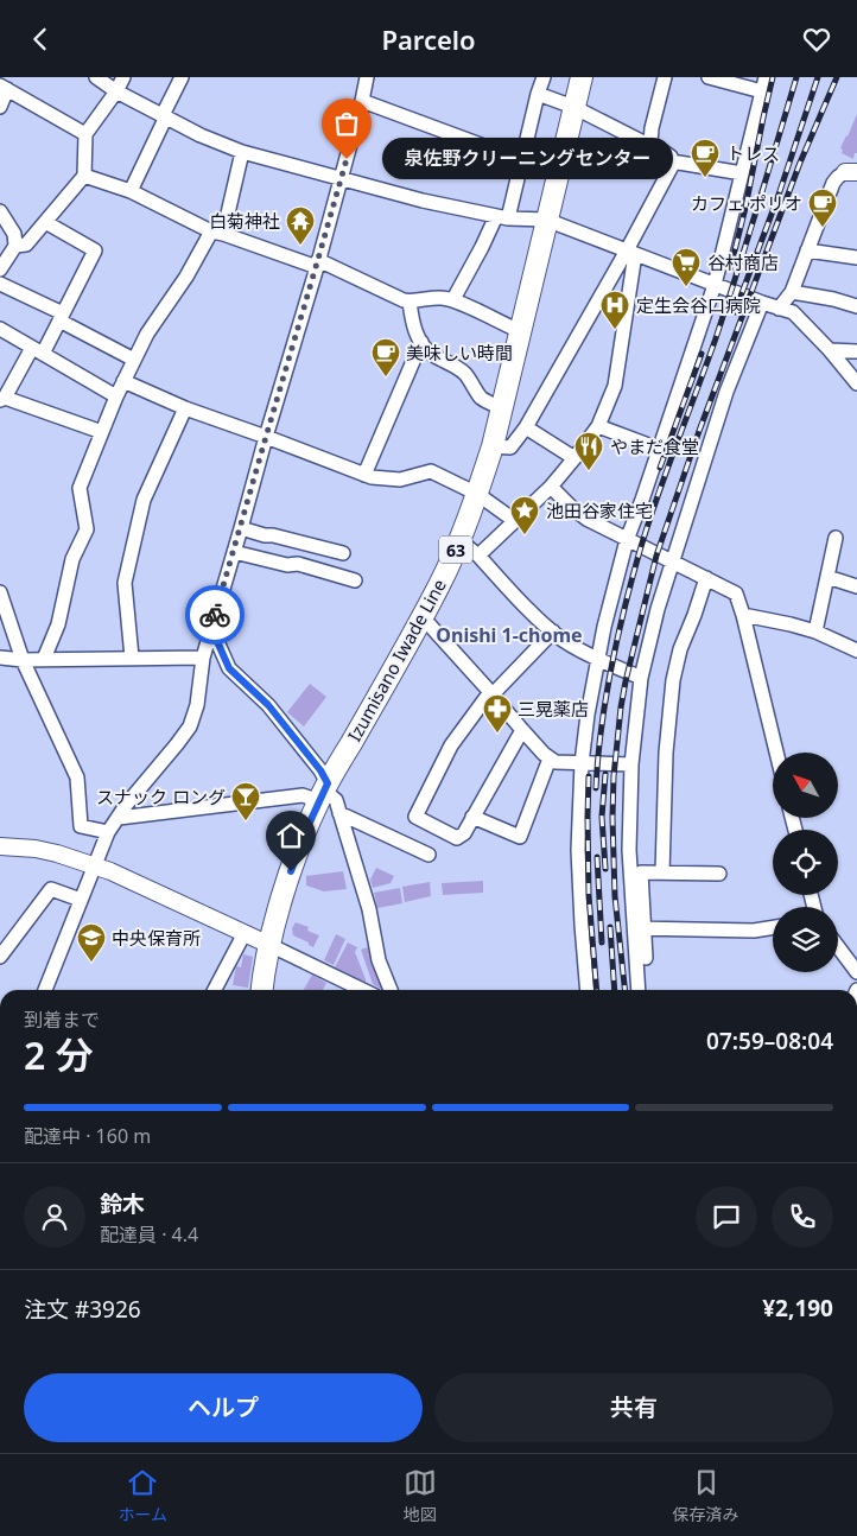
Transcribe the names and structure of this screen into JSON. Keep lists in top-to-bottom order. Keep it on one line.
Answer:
{"streets":{"main road":["63","Izumisano Iwade Line"]},"districts":["Onishi 1-chome"],"places":{"other":["泉佐野クリーニングセンター"],"cafe":["トレス","カフェ ポリオ","美味しい時間"],"temple":["白菊神社"],"supermarket":["谷村商店"],"hospital":["定生会谷口病院"],"restaurant":["やまだ食堂"],"place":["池田谷家住宅"],"pharmacy":["三晃薬店"],"bar":["スナック ロング"],"school or university":["中央保育所"]},"north":"top left","page":{"header":"Parcelo","bubble":"泉佐野クリーニングセンター","heading":["2 分","到着まで","07:59–08:04"],"panel":["鈴木","配達員 · 4.4","注文 #3926","¥2,190"],"bar":"配達中 · 160 m","buttons":["ヘルプ","共有"],"tabs":["ホーム","地図","保存済み"]}}
